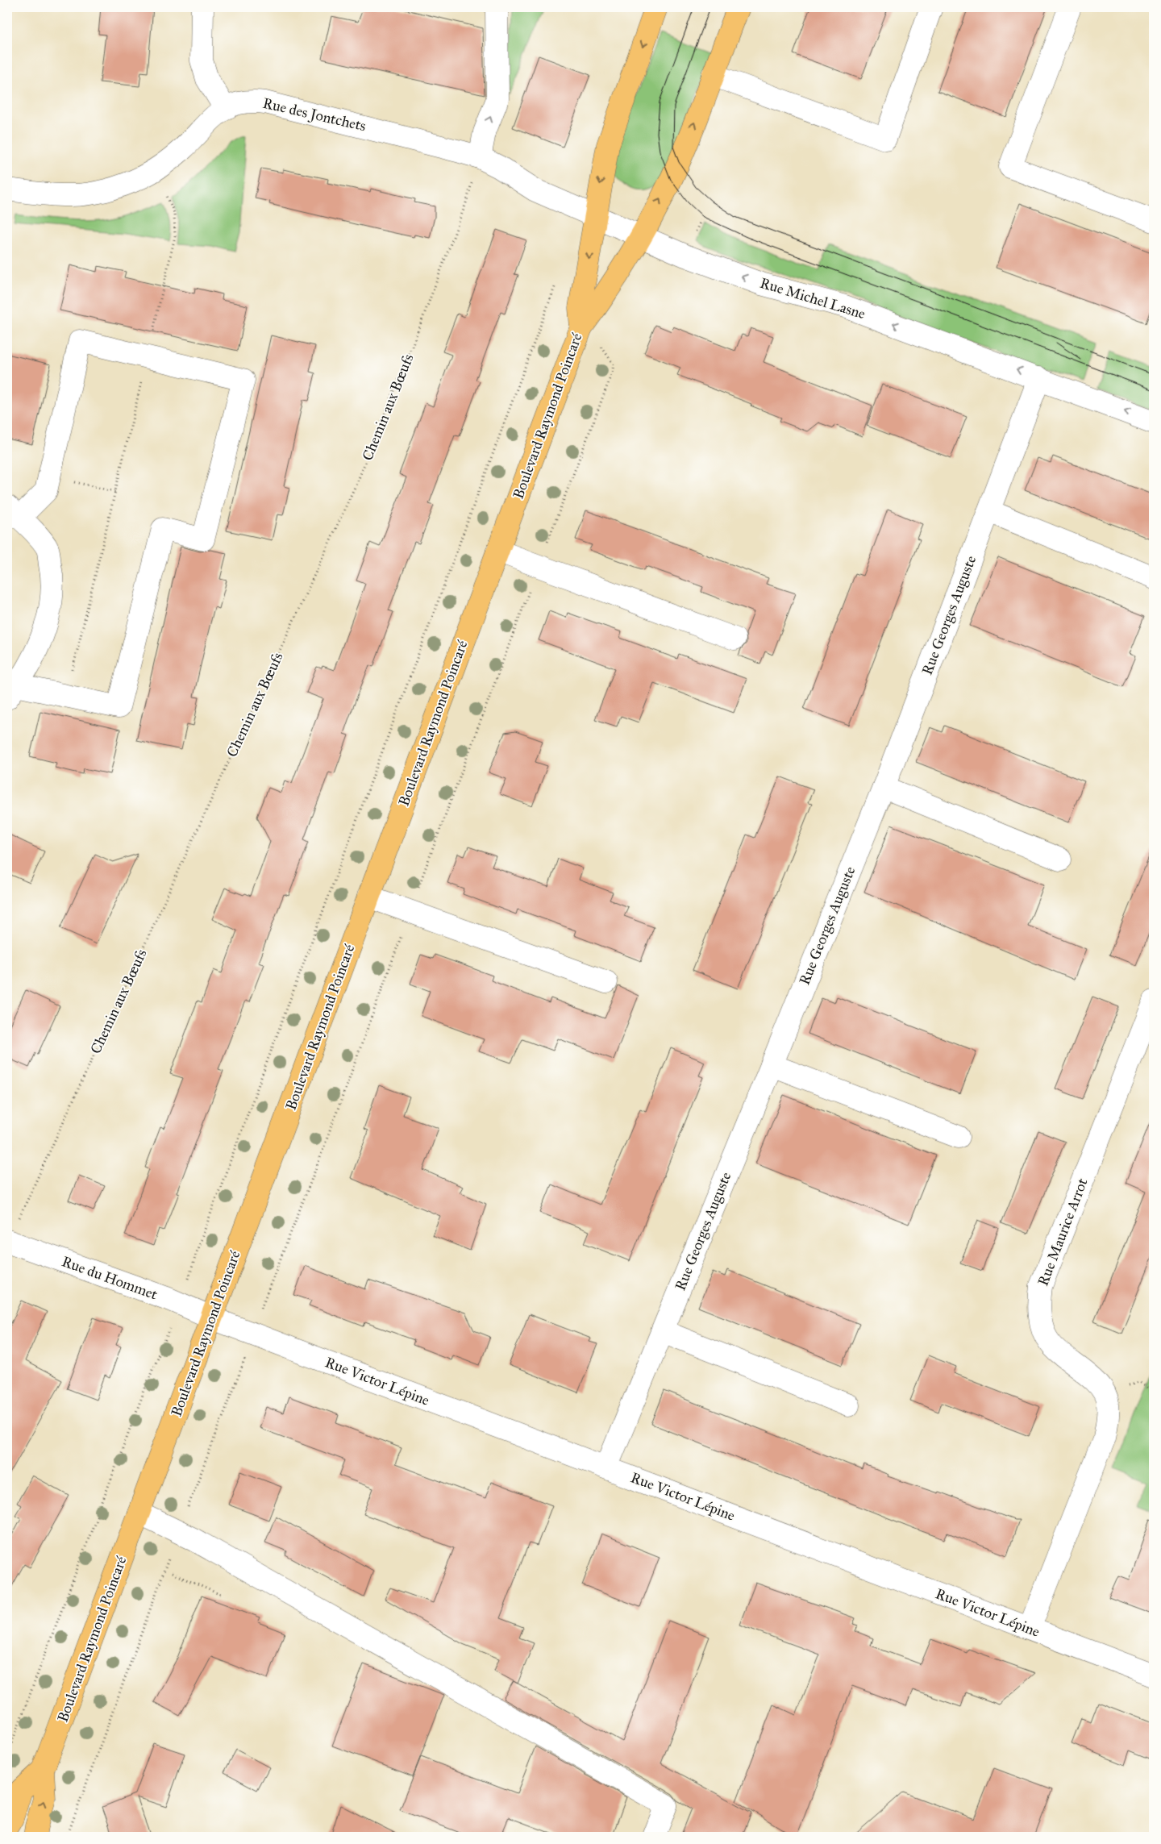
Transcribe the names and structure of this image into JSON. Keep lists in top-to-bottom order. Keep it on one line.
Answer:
{"streets":{"main road":["Boulevard Raymond Poincaré"],"street":["Rue des Jontchets","Rue Michel Lasne","Rue Georges Auguste","Rue Maurice Arrot","Rue du Hommet","Rue Victor Lépine"],"path":["Chemin aux Bœufs"]},"crossings":[["Rue des Jontchets","Rue Michel Lasne"],["Rue des Jontchets","Chemin aux Bœufs"],["Rue Michel Lasne","Chemin aux Bœufs"],["Rue Michel Lasne","Boulevard Raymond Poincaré"],["Rue Michel Lasne","Rue Georges Auguste"],["Chemin aux Bœufs","Rue du Hommet"],["Boulevard Raymond Poincaré","Rue du Hommet"],["Boulevard Raymond Poincaré","Rue Victor Lépine"],["Rue Georges Auguste","Rue Victor Lépine"],["Rue Maurice Arrot","Rue Victor Lépine"],["Rue du Hommet","Rue Victor Lépine"]],"one_way":["Rue Michel Lasne"]}
